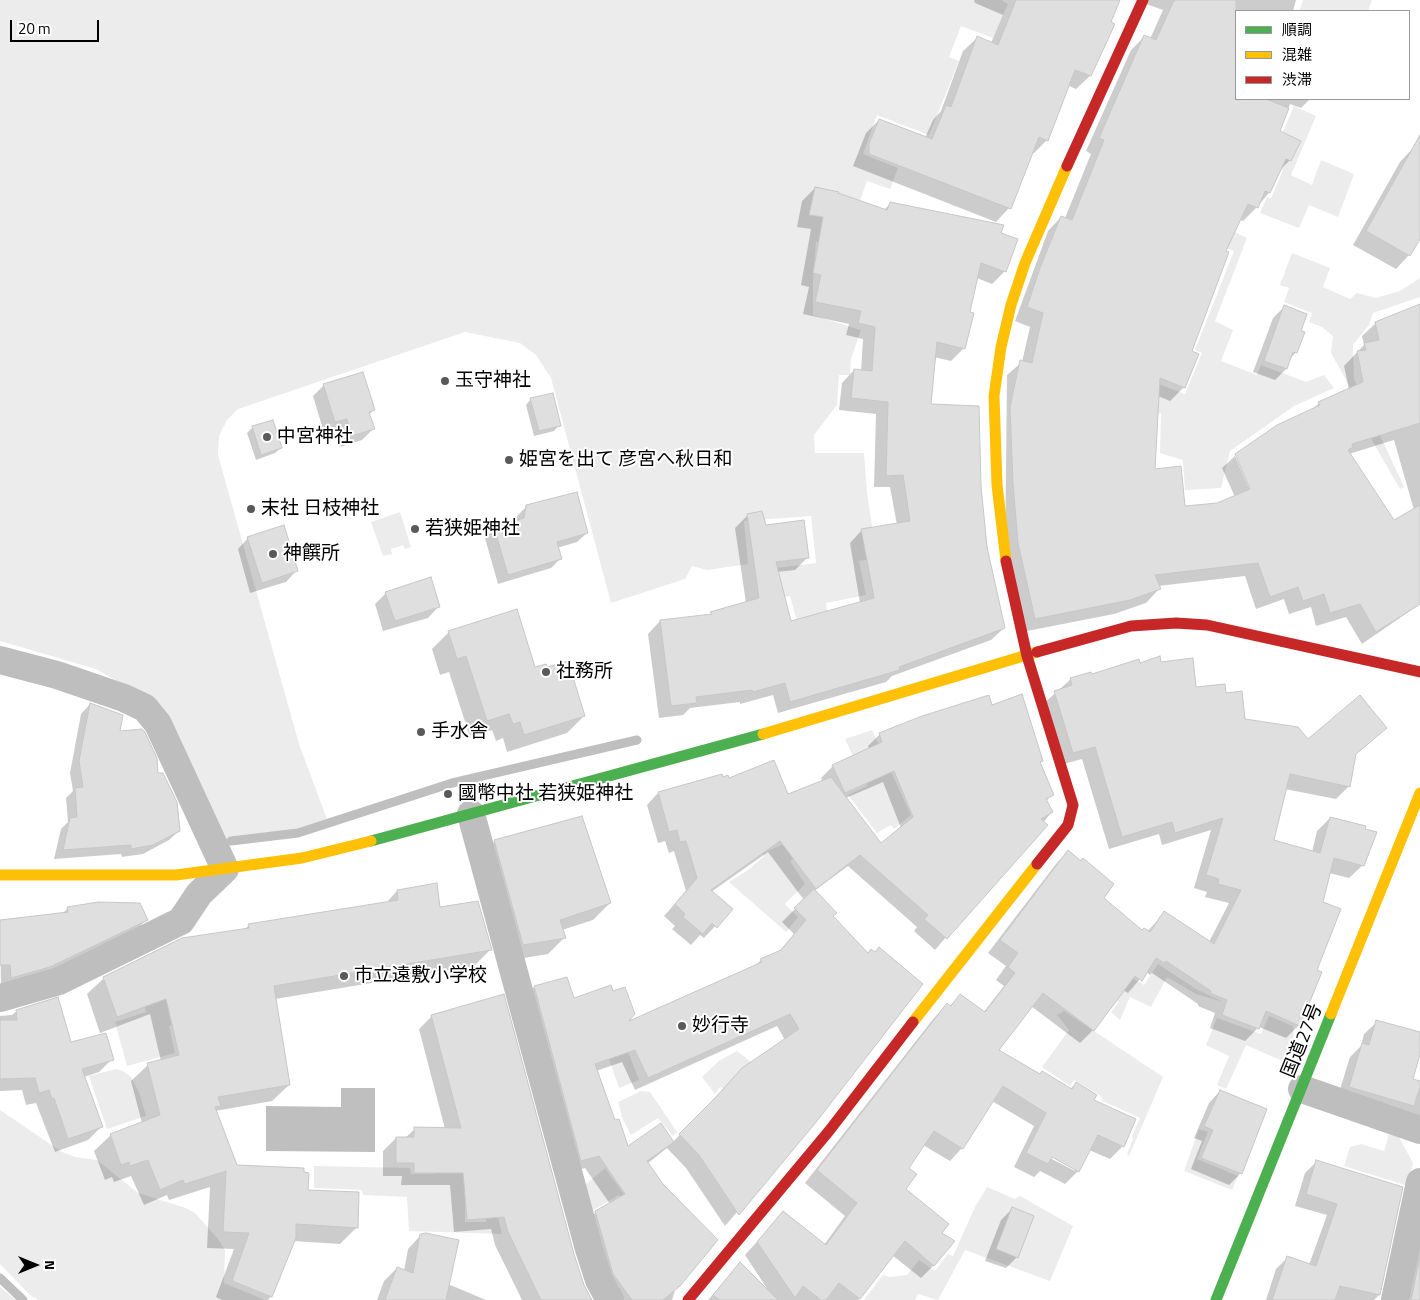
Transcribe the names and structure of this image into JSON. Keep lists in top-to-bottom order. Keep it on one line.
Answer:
{"streets":{"main road":["国道27号"]},"places":["玉守神社","中宮神社","姫宮を出て 彦宮へ秋日和","末社 日枝神社","若狭姫神社","神饌所","社務所","手水舎","國幣中社 若狭姫神社","市立遠敷小学校","妙行寺"],"legend":["順調","混雑","渋滞"],"scale_bar":"20 m","north":"right"}
